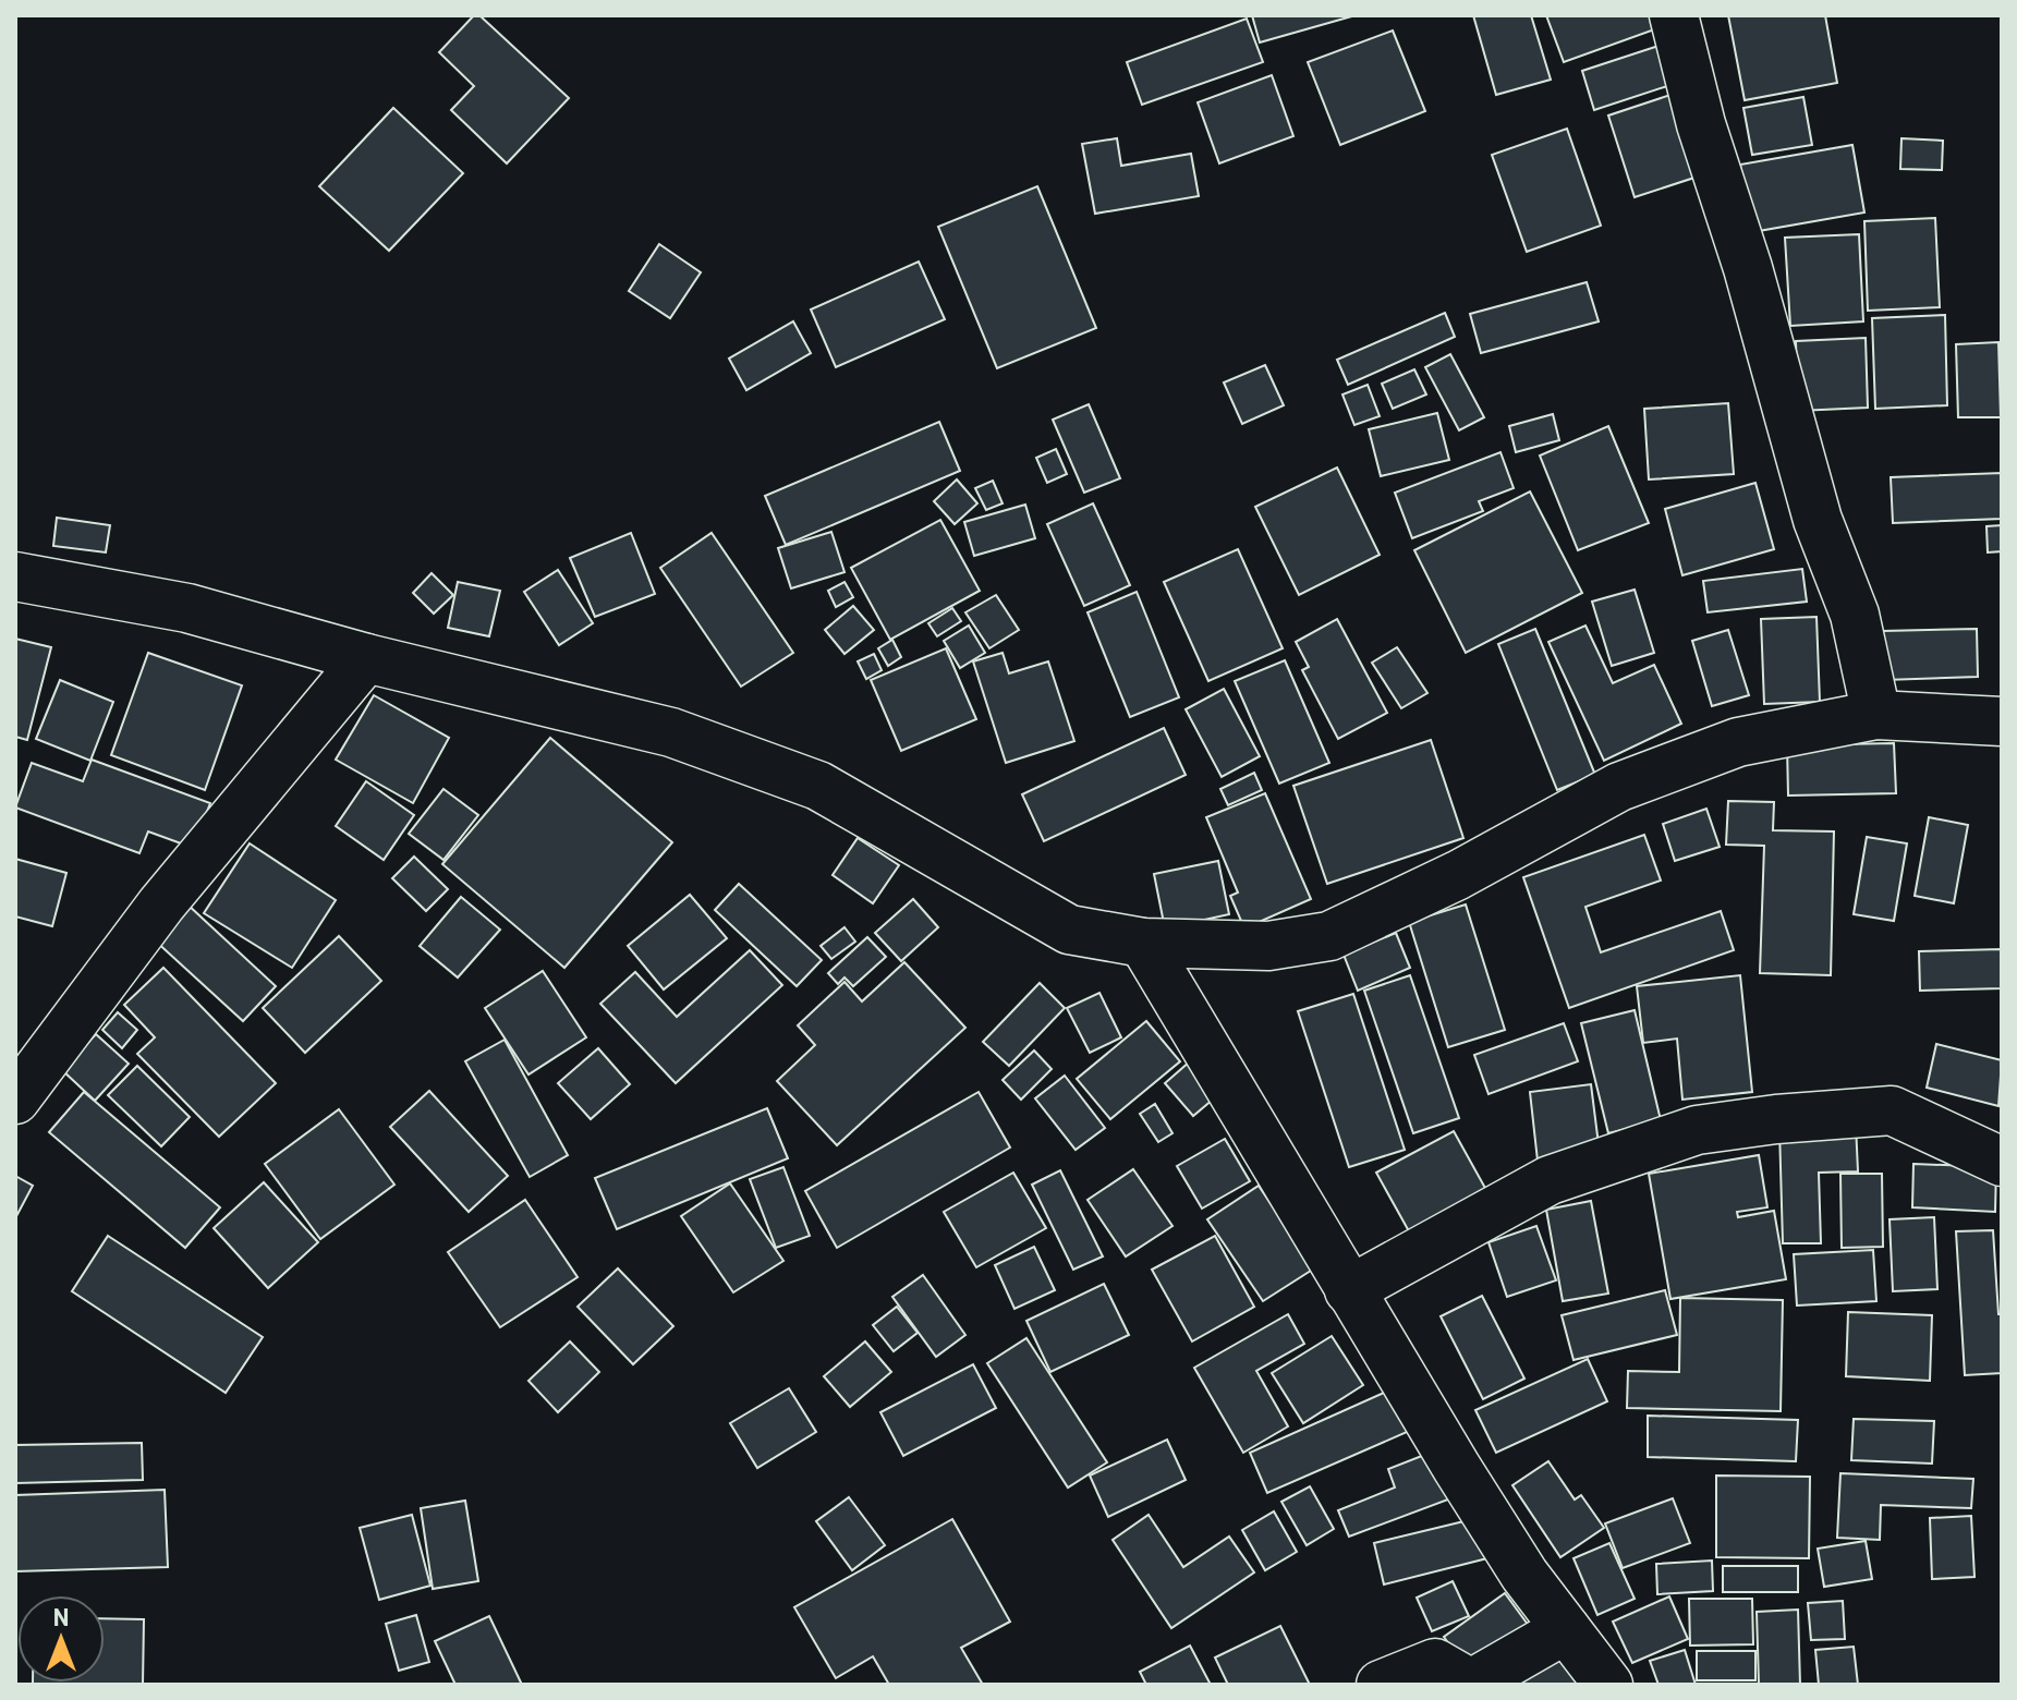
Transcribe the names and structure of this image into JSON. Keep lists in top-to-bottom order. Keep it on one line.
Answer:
{"north":"top"}
